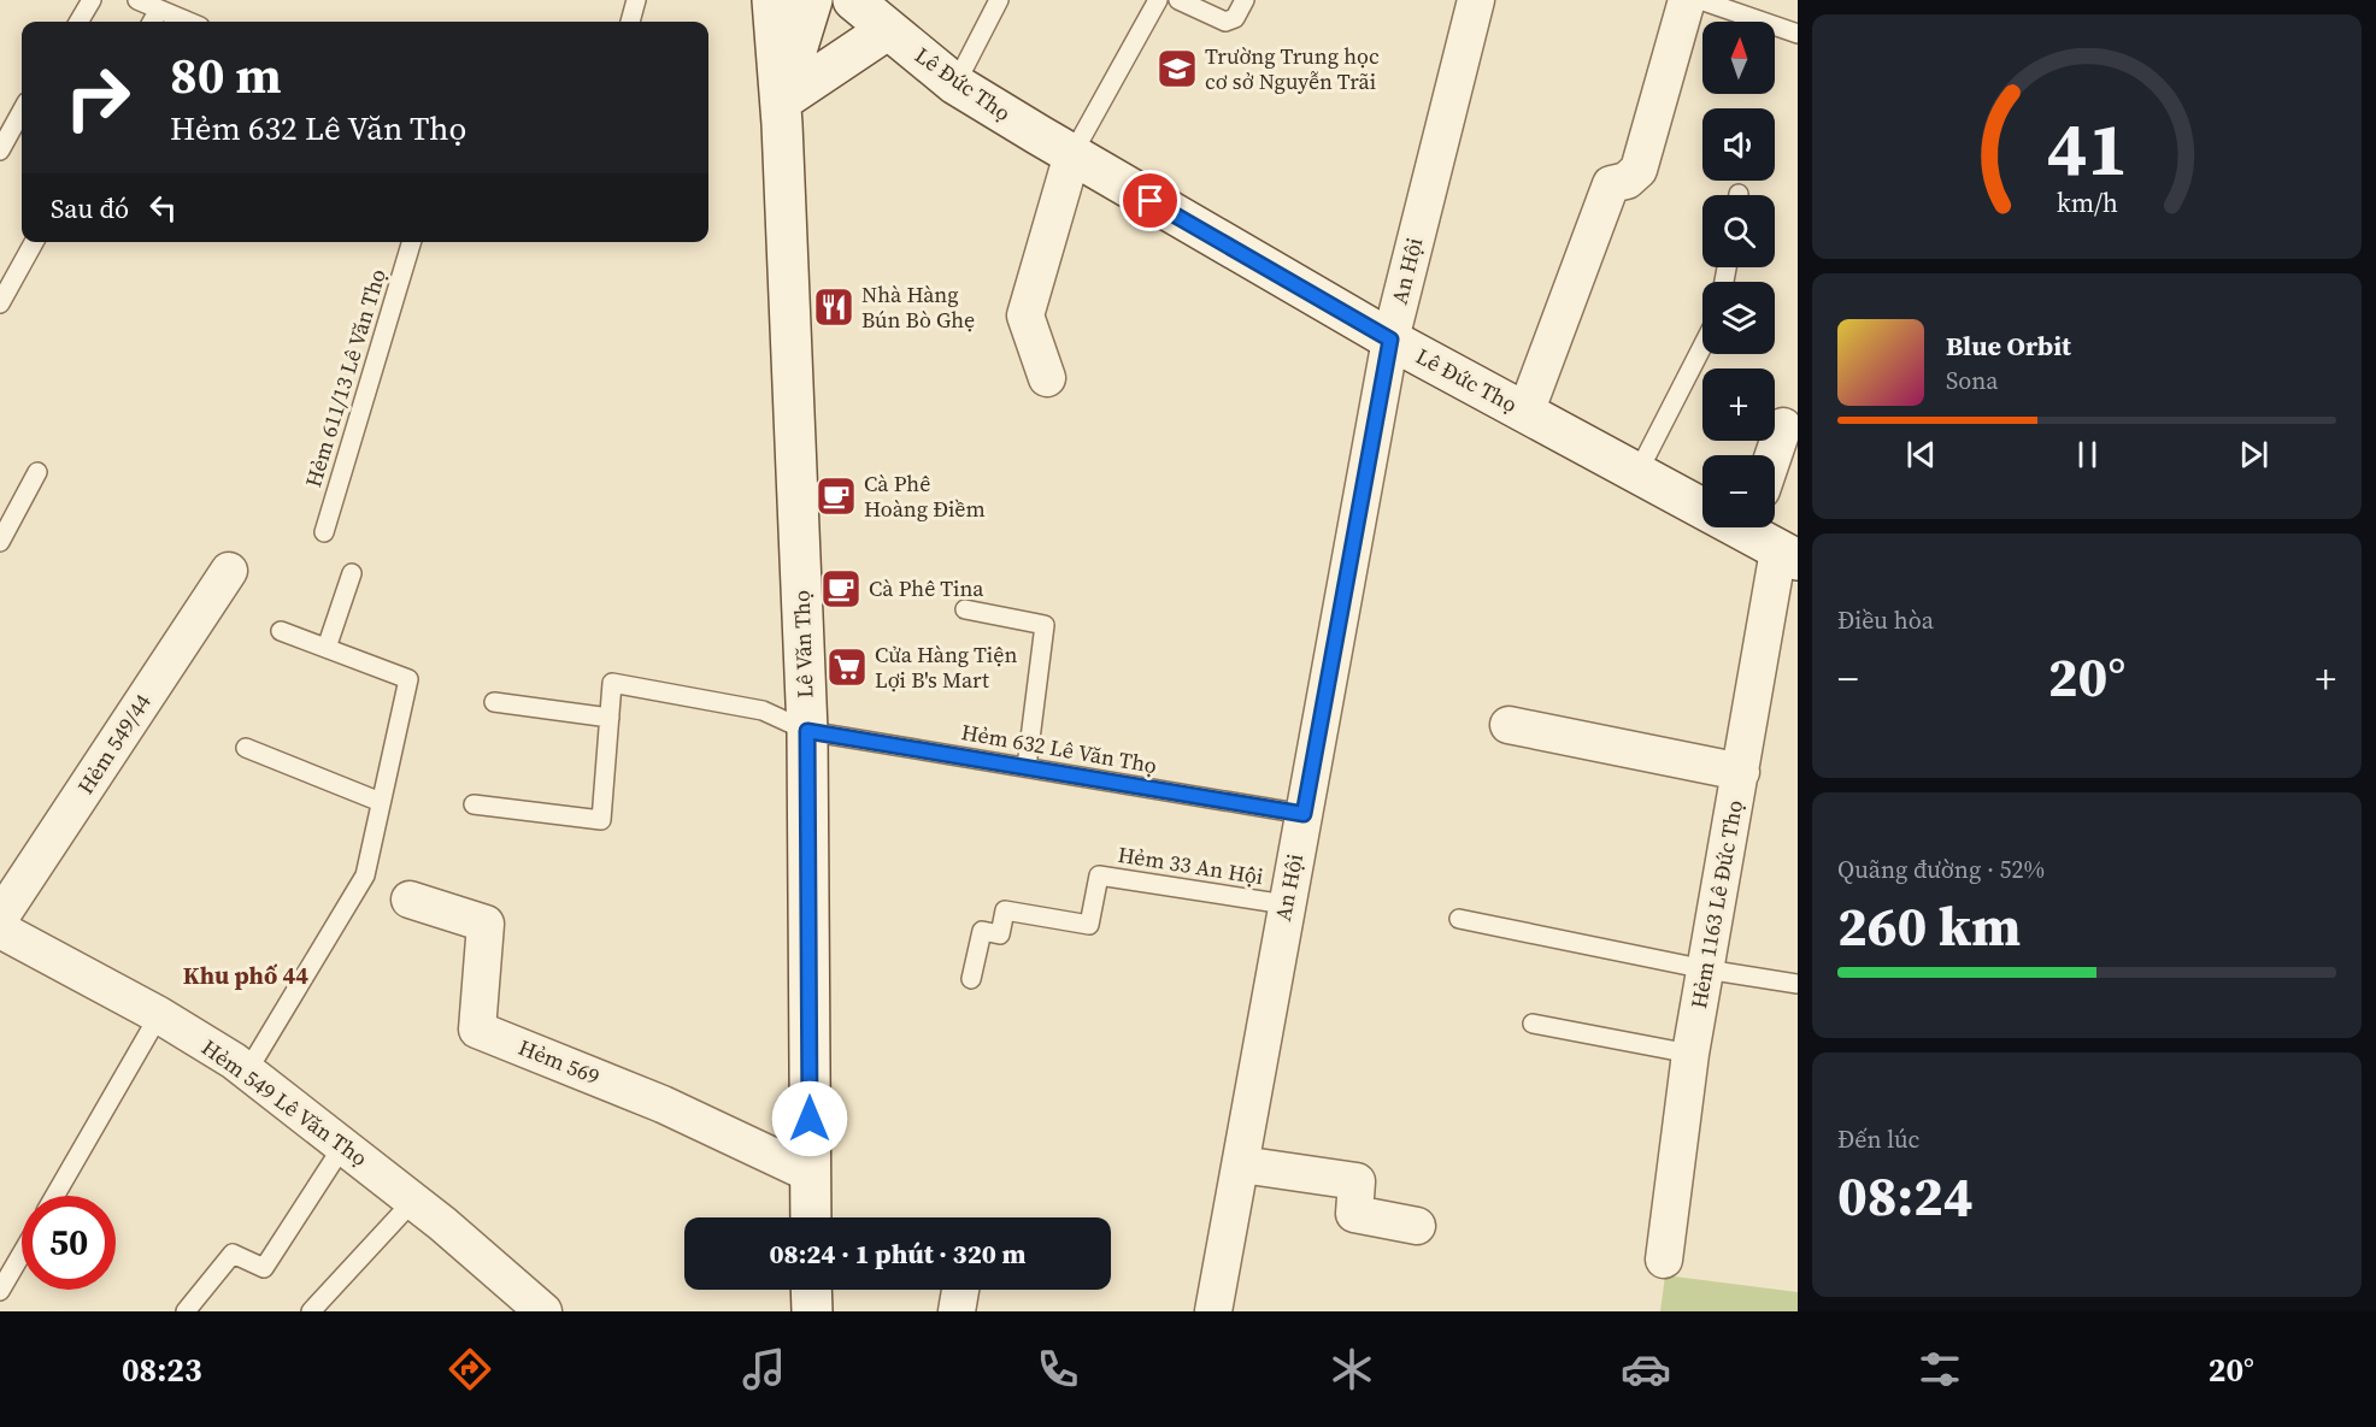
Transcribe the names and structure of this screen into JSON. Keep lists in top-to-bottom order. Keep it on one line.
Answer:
{"streets":{"main road":["Lê Đức Thọ","Lê Văn Thọ"],"street":["An Hội","Hẻm 549/44","Hẻm 1163 Lê Đức Thọ","Hẻm 569","Hẻm 549 Lê Văn Thọ"],"lane":["Hẻm 611/13 Lê Văn Thọ","Hẻm 632 Lê Văn Thọ","Hẻm 33 An Hội"]},"crossings":[["Lê Đức Thọ","An Hội"],["Lê Đức Thọ","Hẻm 1163 Lê Đức Thọ"],["An Hội","Hẻm 632 Lê Văn Thọ"],["An Hội","Hẻm 33 An Hội"],["Lê Văn Thọ","Hẻm 632 Lê Văn Thọ"],["Lê Văn Thọ","Hẻm 569"]],"districts":["Khu phố 44"],"places":{"school or university":["Trường Trung học cơ sở Nguyễn Trãi"],"restaurant":["Nhà Hàng Bún Bò Ghẹ"],"cafe":["Cà Phê Hoàng Điềm","Cà Phê Tina"],"supermarket":["Cửa Hàng Tiện Lợi B's Mart"]},"north":"top","page":{"map_buttons":["+","−"],"turn":["80 m","Hẻm 632 Lê Văn Thọ"],"then":"Sau đó","song":["Blue Orbit","Sona"],"tile":["Điều hòa",["Quãng đường · 52%","260 km"],["Đến lúc","08:24"]],"heat":["−","20°","+"],"limit":"50","trip":"08:24 · 1 phút · 320 m","tabs":["08:23","20°"],"gauge":["41","km/h"]}}
